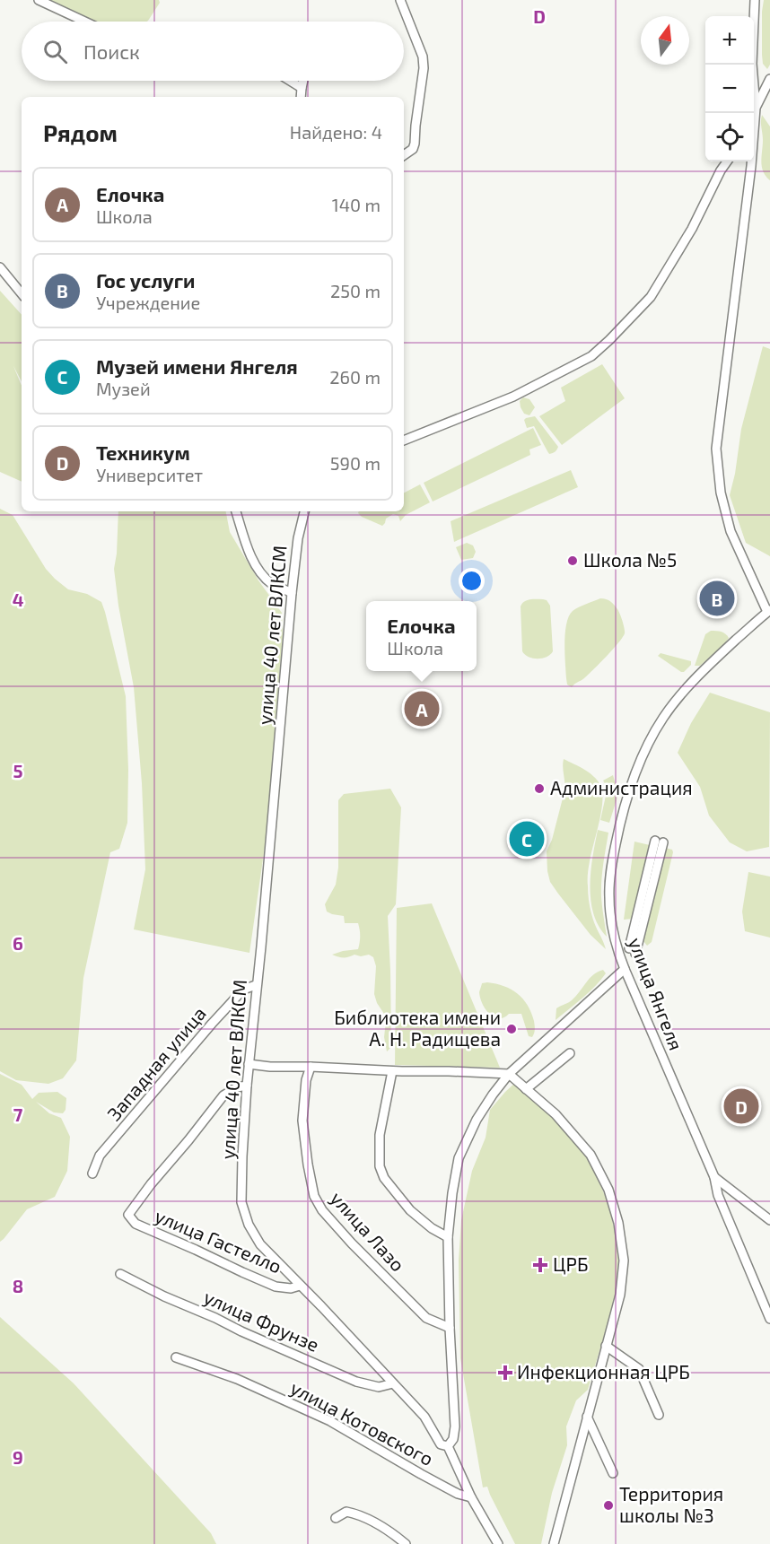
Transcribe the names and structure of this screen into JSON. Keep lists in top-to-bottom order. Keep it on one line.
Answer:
{"streets":{"street":["улица 40 лет ВЛКСМ","улица Янгеля","Западная улица","улица Лазо","улица Гастелло","улица Фрунзе","улица Котовского"]},"crossings":[["улица 40 лет ВЛКСМ","Западная улица"],["улица 40 лет ВЛКСМ","улица Гастелло"],["улица 40 лет ВЛКСМ","улица Фрунзе"],["улица 40 лет ВЛКСМ","улица Котовского"]],"places":{"other":["Школа №5","Администрация","Библиотека имени А. Н. Радищева","Территория школы №3"],"health":["ЦРБ","Инфекционная ЦРБ"]},"north":"top","page":{"map_buttons":["+","−"],"search":"Поиск","heading":["Рядом","Найдено: 4"],"list":[{"mark":"A","name":"Елочка","note":"Школа","value":"140 m"},{"mark":"B","name":"Гос услуги","note":"Учреждение","value":"250 m"},{"mark":"C","name":"Музей имени Янгеля","note":"Музей","value":"260 m"},{"mark":"D","name":"Техникум","note":"Университет","value":"590 m"}],"pins":["B","A","C","D"],"popup":["Елочка","Школа"]},"grid":{"columns":["D"],"rows":["4","5","6","7","8","9"]}}
